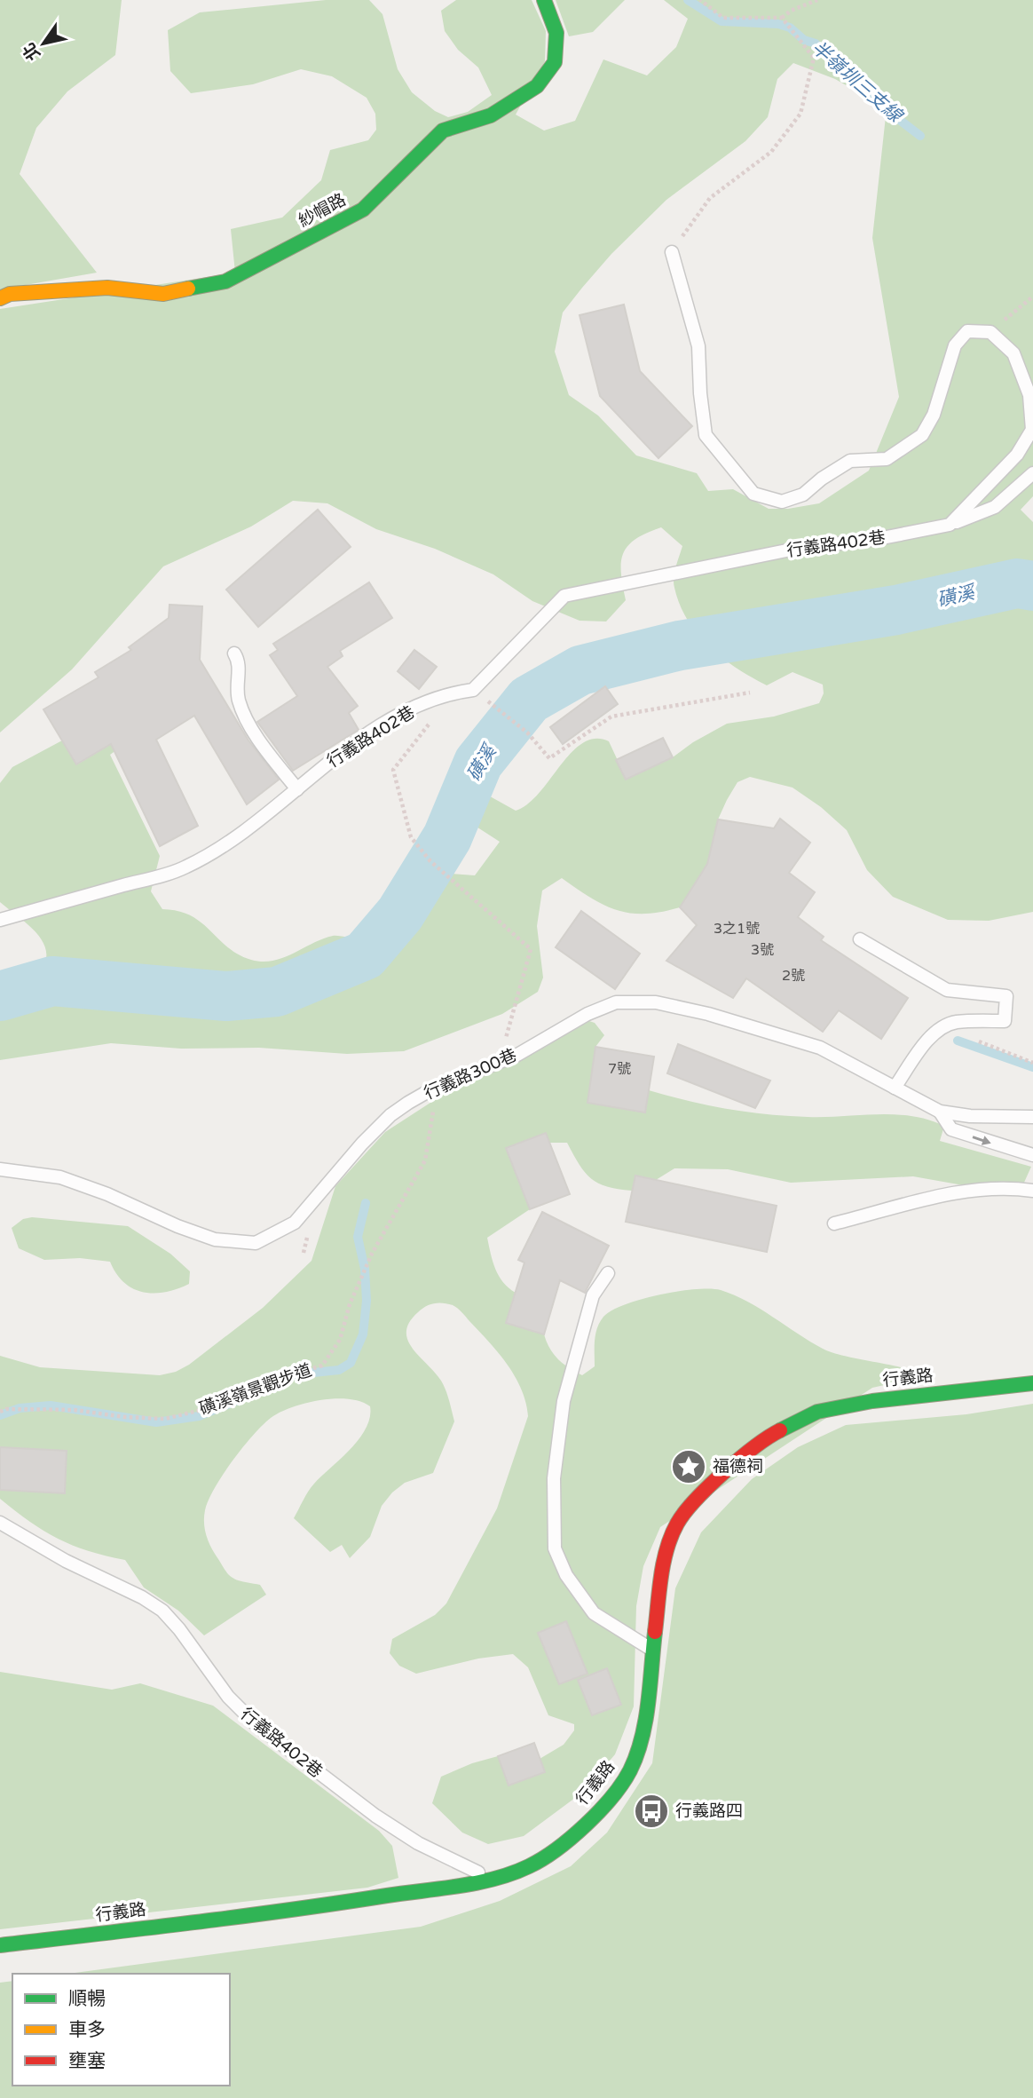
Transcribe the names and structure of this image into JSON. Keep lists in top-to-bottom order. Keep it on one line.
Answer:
{"streets":{"street":["紗帽路","行義路"],"lane":["行義路402巷","行義路300巷"],"path":["磺溪嶺景觀步道"]},"crossings":[["行義路402巷","行義路"],["行義路300巷","磺溪嶺景觀步道"]],"water":["半嶺圳三支線","磺溪"],"places":{"place":["福德祠"],"bus stop":["行義路四"]},"house_numbers":["3之1號","3號","2號","7號"],"legend":["順暢","車多","壅塞"],"north":"bottom left"}
